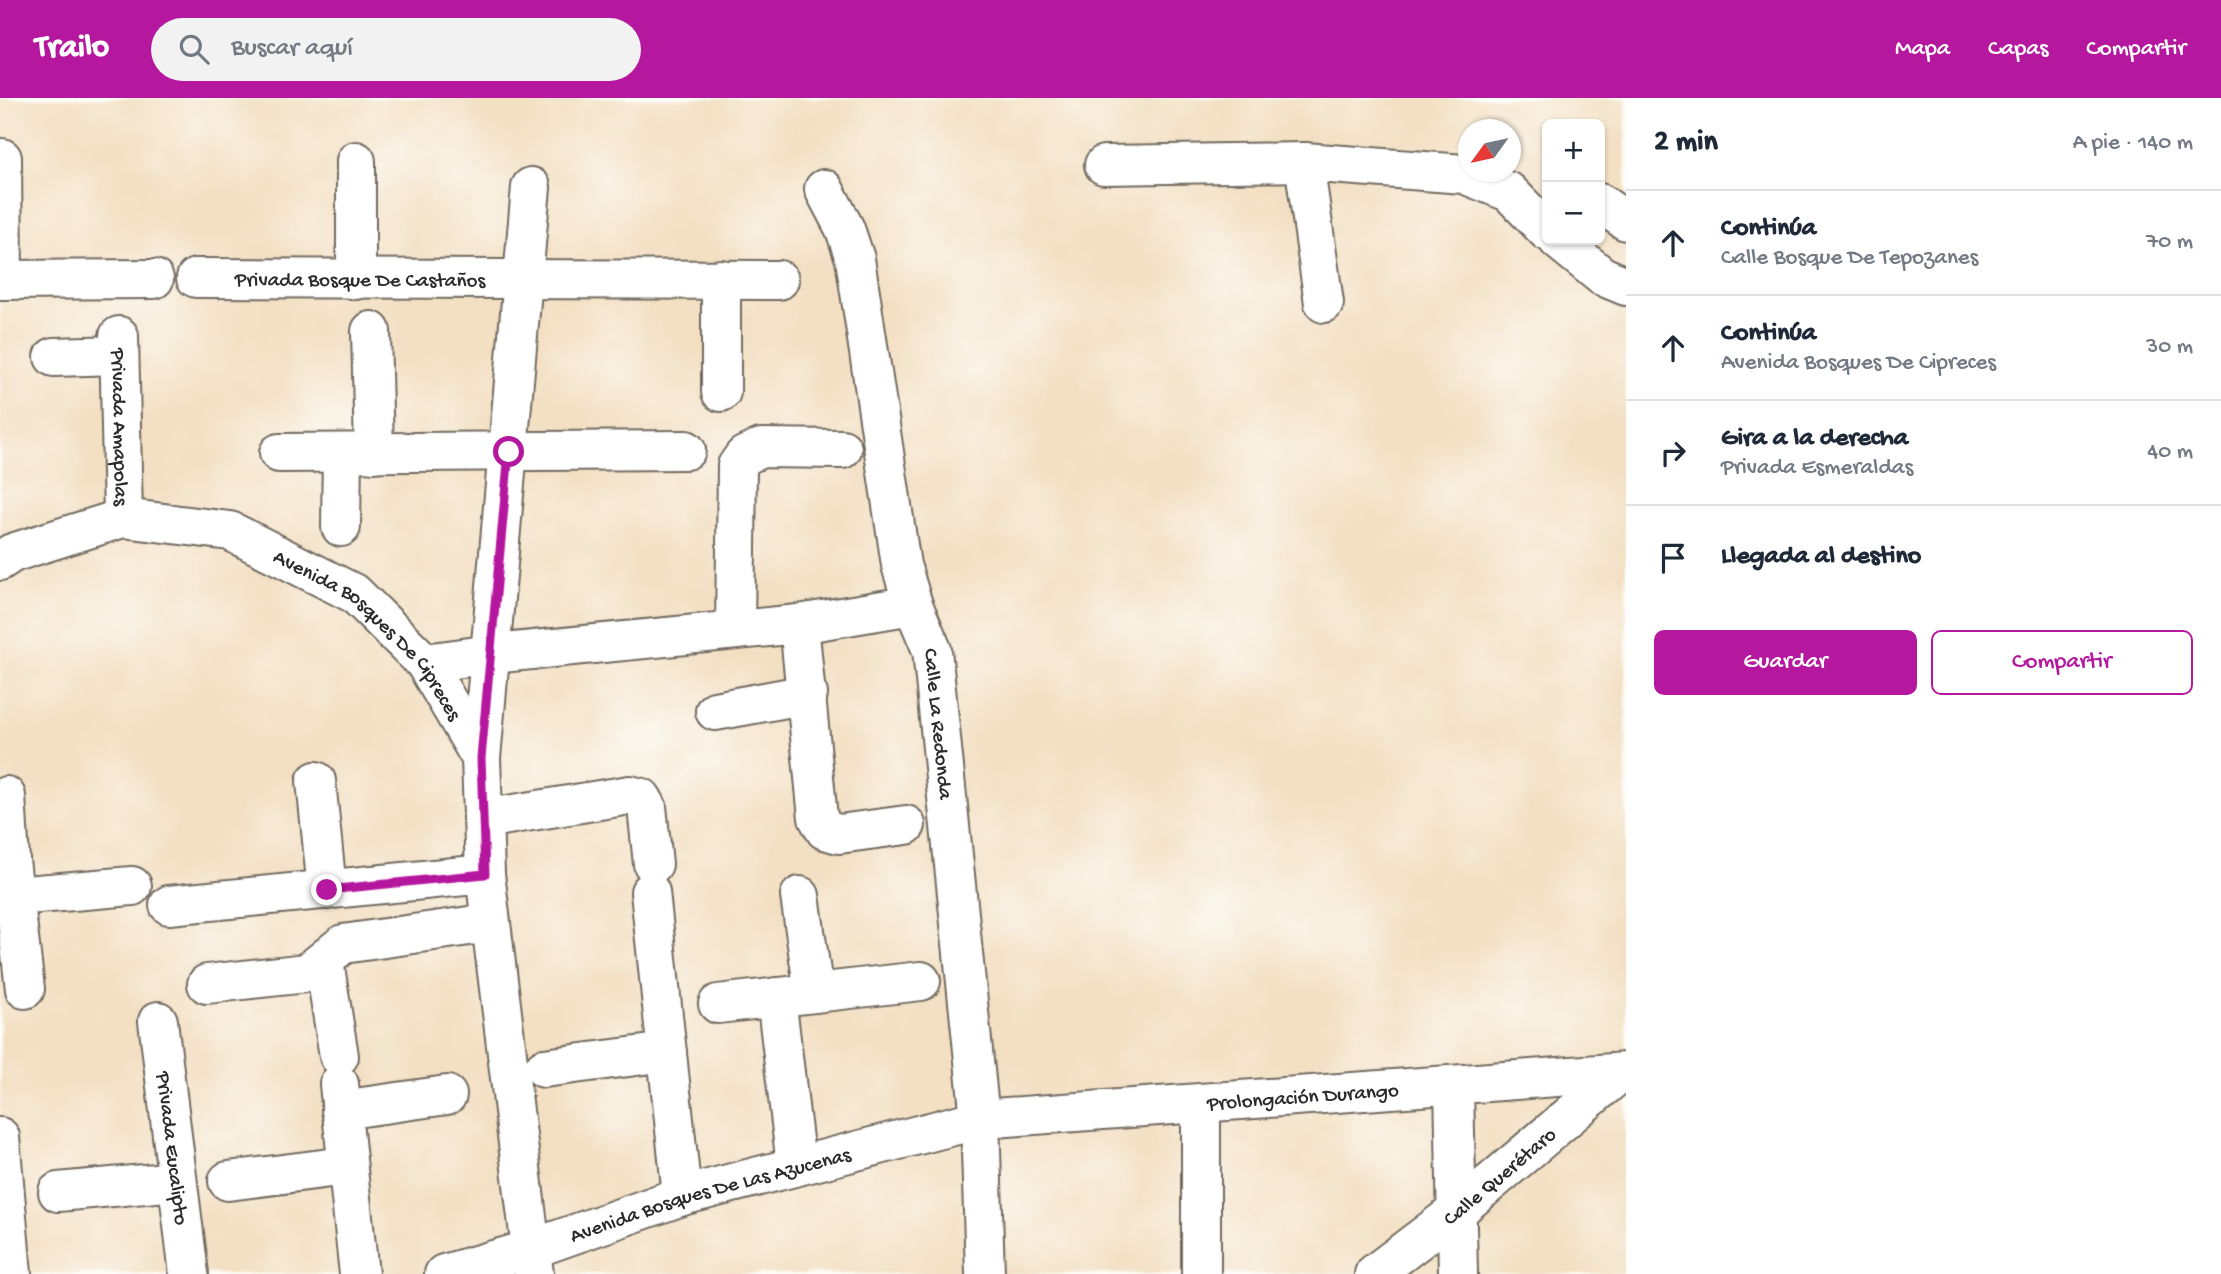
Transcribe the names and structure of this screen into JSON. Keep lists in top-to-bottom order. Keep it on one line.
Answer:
{"streets":{"street":["Privada Bosque De Castaños","Privada Amapolas","Avenida Bosques De Cipreces","Calle La Redonda","Prolongación Durango","Privada Eucalipto","Calle Querétaro","Avenida Bosques De Las Azucenas"]},"crossings":[["Privada Amapolas","Avenida Bosques De Cipreces"],["Avenida Bosques De Cipreces","Avenida Bosques De Las Azucenas"],["Calle La Redonda","Prolongación Durango"],["Calle La Redonda","Avenida Bosques De Las Azucenas"],["Prolongación Durango","Calle Querétaro"],["Prolongación Durango","Avenida Bosques De Las Azucenas"]],"north":"bottom left","page":{"header":"Trailo","search":"Buscar aquí","nav":["Mapa","Capas","Compartir"],"heading":["2 min","A pie · 140 m"],"map_buttons":["+","−"],"list":[["Continúa","Calle Bosque De Tepozanes","70 m"],["Continúa","Avenida Bosques De Cipreces","30 m"],["Gira a la derecha","Privada Esmeraldas","40 m"],"Llegada al destino"],"buttons":["Guardar","Compartir"]}}
